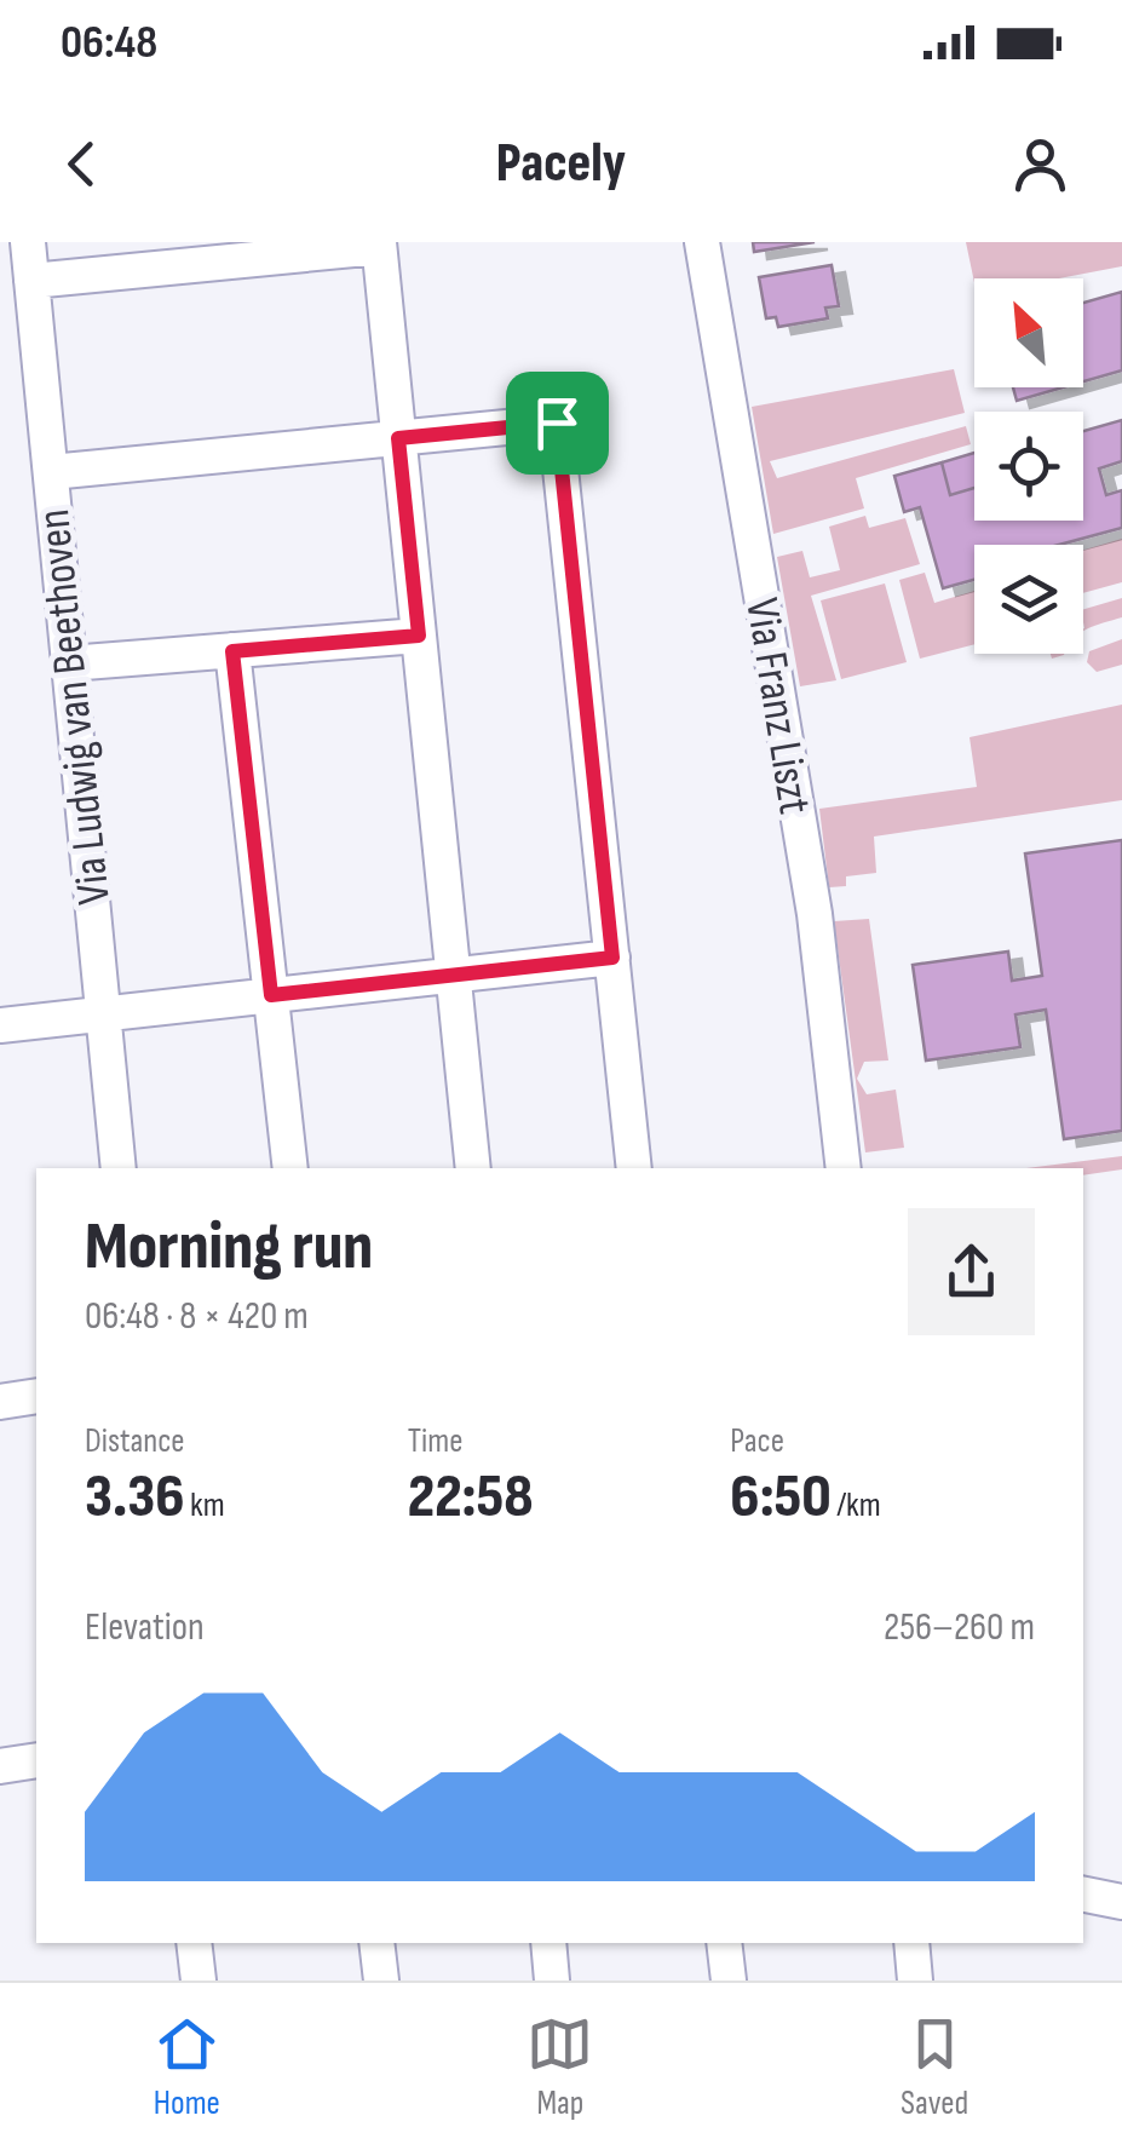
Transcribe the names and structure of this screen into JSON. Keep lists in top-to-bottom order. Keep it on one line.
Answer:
{"streets":{"street":["Via Franz Liszt","Via Ludwig van Beethoven"]},"north":"top left","page":{"status":"06:48","header":"Pacely","heading":["Morning run","06:48 · 8 × 420 m"],"stats":[["Distance","3.36 km"],["Time","22:58"],["Pace","6:50 /km"]],"chart":["Elevation","256–260 m"],"tabs":["Home","Map","Saved"]}}
